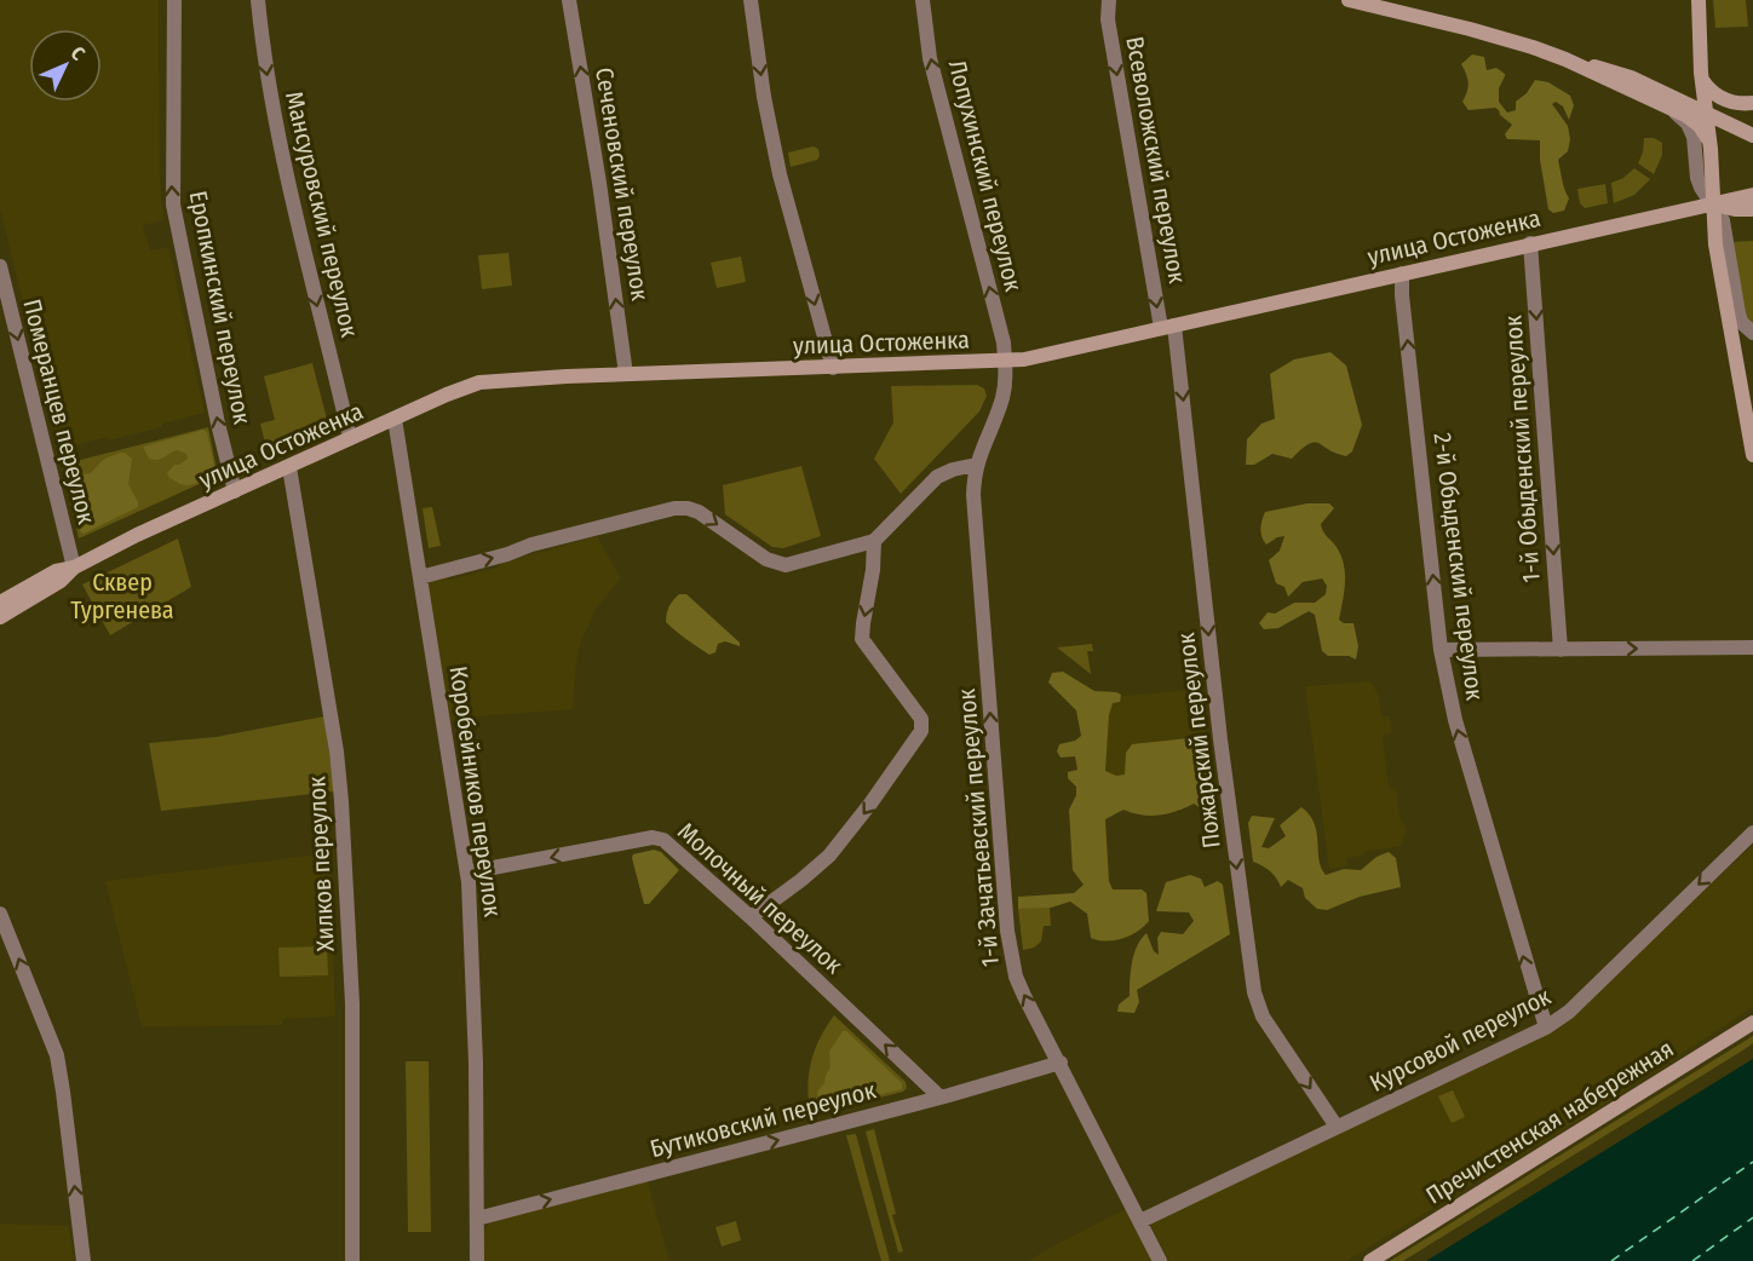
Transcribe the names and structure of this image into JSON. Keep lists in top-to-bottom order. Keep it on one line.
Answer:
{"streets":{"main road":["улица Остоженка","Пречистенская набережная"],"street":["Всеволожский переулок","Лопухинский переулок","Сеченовский переулок","Мансуровский переулок","Еропкинский переулок","Померанцев переулок","1-й Обыденский переулок","2-й Обыденский переулок","Пожарский переулок","Коробейников переулок","1-й Зачатьевский переулок","Хилков переулок","Молочный переулок","Курсовой переулок","Бутиковский переулок"]},"crossings":[["Всеволожский переулок","улица Остоженка"],["Всеволожский переулок","Пожарский переулок"],["Лопухинский переулок","улица Остоженка"],["Лопухинский переулок","1-й Зачатьевский переулок"],["Сеченовский переулок","улица Остоженка"],["Мансуровский переулок","улица Остоженка"],["улица Остоженка","Еропкинский переулок"],["улица Остоженка","Померанцев переулок"],["улица Остоженка","1-й Обыденский переулок"],["улица Остоженка","2-й Обыденский переулок"],["улица Остоженка","Пожарский переулок"],["улица Остоженка","Коробейников переулок"],["улица Остоженка","1-й Зачатьевский переулок"],["улица Остоженка","Хилков переулок"],["2-й Обыденский переулок","Курсовой переулок"],["Пожарский переулок","Курсовой переулок"],["Коробейников переулок","Молочный переулок"],["Коробейников переулок","Бутиковский переулок"],["1-й Зачатьевский переулок","Курсовой переулок"],["1-й Зачатьевский переулок","Бутиковский переулок"],["Молочный переулок","Бутиковский переулок"]],"one_way":["Всеволожский переулок","Лопухинский переулок","Сеченовский переулок","Мансуровский переулок","Еропкинский переулок","Померанцев переулок","1-й Обыденский переулок","2-й Обыденский переулок","Пожарский переулок","1-й Зачатьевский переулок","Молочный переулок","Курсовой переулок","Бутиковский переулок"],"parks":["Сквер Тургенева"],"north":"top right"}
